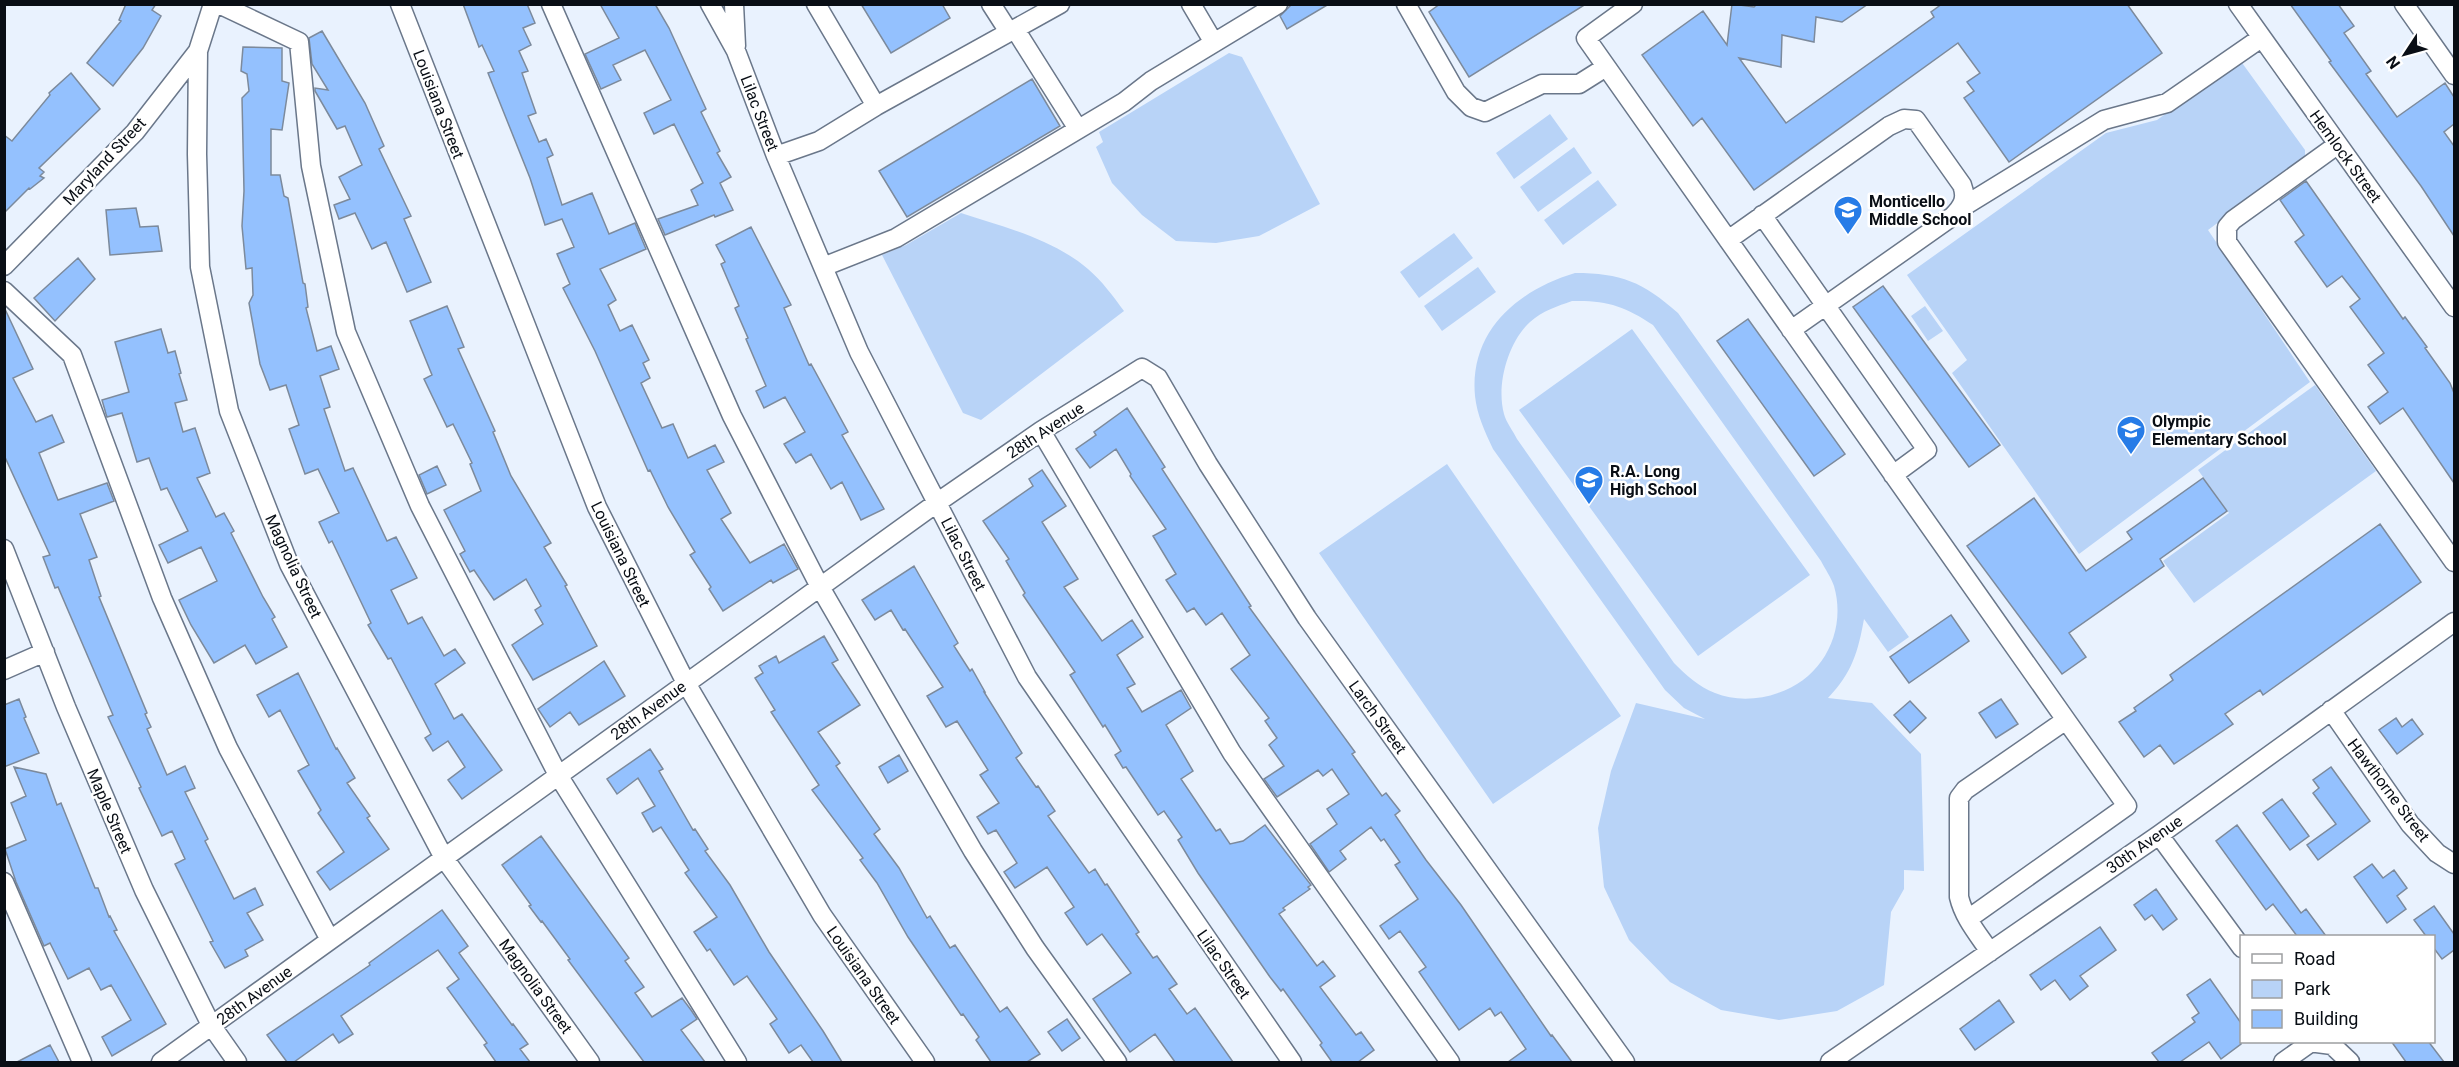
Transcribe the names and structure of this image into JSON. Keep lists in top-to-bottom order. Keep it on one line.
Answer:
{"streets":{"street":["Louisiana Street","Lilac Street","Hemlock Street","Maryland Street","28th Avenue","Magnolia Street","Larch Street","Hawthorne Street","Maple Street","30th Avenue"]},"crossings":[["Louisiana Street","28th Avenue"],["Lilac Street","28th Avenue"],["Maryland Street","Magnolia Street"],["28th Avenue","Magnolia Street"],["28th Avenue","Larch Street"],["28th Avenue","Maple Street"],["Hawthorne Street","30th Avenue"]],"places":{"school or university":["Monticello Middle School","Olympic Elementary School","R.A. Long High School"]},"legend":["Road","Park","Building"],"north":"bottom left"}
